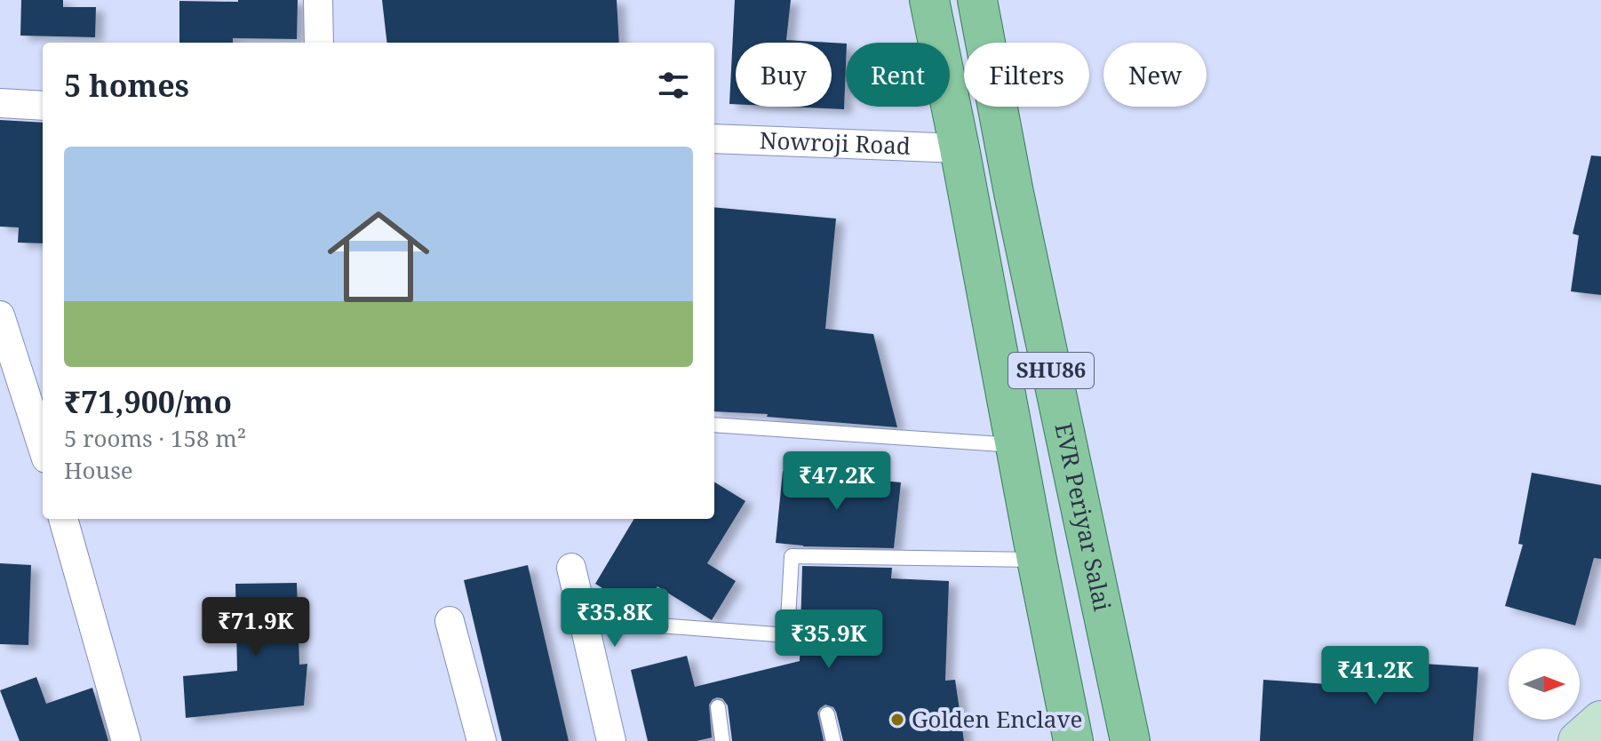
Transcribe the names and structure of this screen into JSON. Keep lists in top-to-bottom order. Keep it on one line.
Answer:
{"streets":{"main road":["SHU86","EVR Periyar Salai"],"street":["Nowroji Road"]},"crossings":[["Nowroji Road","SHU86"]],"places":["Golden Enclave"],"north":"right","page":{"chip":["Buy","Rent","Filters","New"],"heading":"5 homes","list":[{"name":"₹71,900/mo","note":"5 rooms · 158 m² · House"}],"price":["₹47.2K","₹35.8K","₹71.9K","₹35.9K","₹41.2K"]}}
